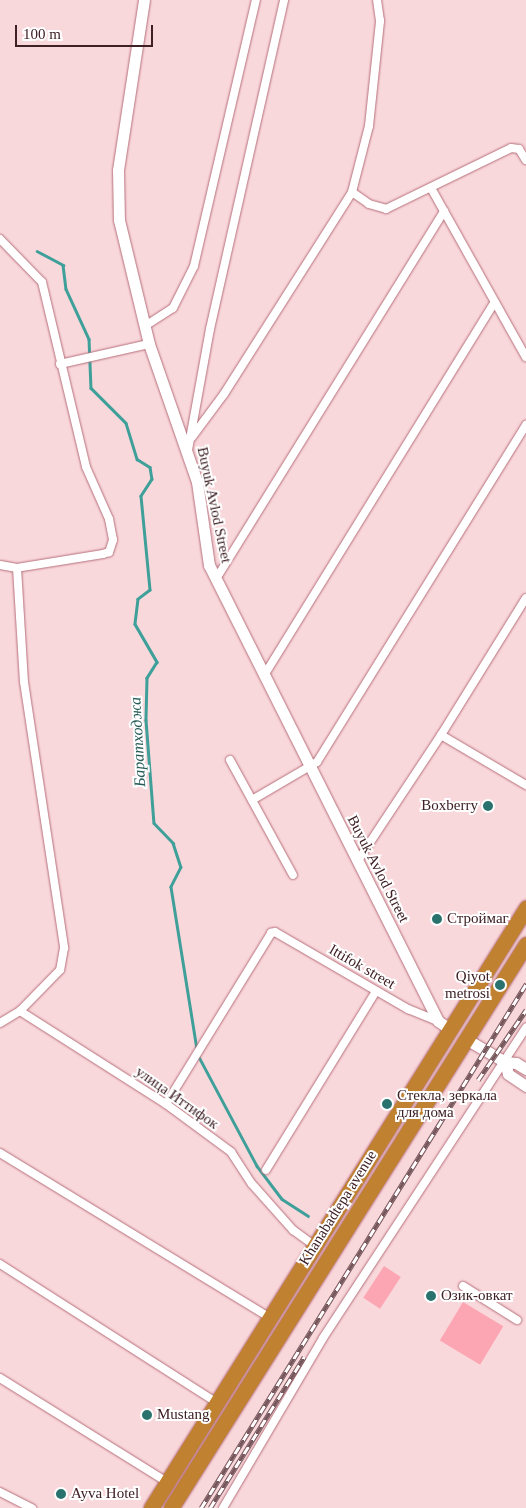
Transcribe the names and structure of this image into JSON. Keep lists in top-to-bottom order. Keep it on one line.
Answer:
{"streets":{"highway":["Khanabadtepa avenue"],"street":["Buyuk Avlod Street","Ittifok street","улица Иттифок"]},"crossings":[["Buyuk Avlod Street","Ittifok street"],["Buyuk Avlod Street","Khanabadtepa avenue"],["Ittifok street","улица Иттифок"],["Ittifok street","Khanabadtepa avenue"],["улица Иттифок","Khanabadtepa avenue"]],"water":["Баратходжа"],"places":["Boxberry","Строймаг","Qiyot metrosi","Стекла, зеркала для дома","Озик-овкат","Mustang","Ayva Hotel"],"scale_bar":"100 m"}
